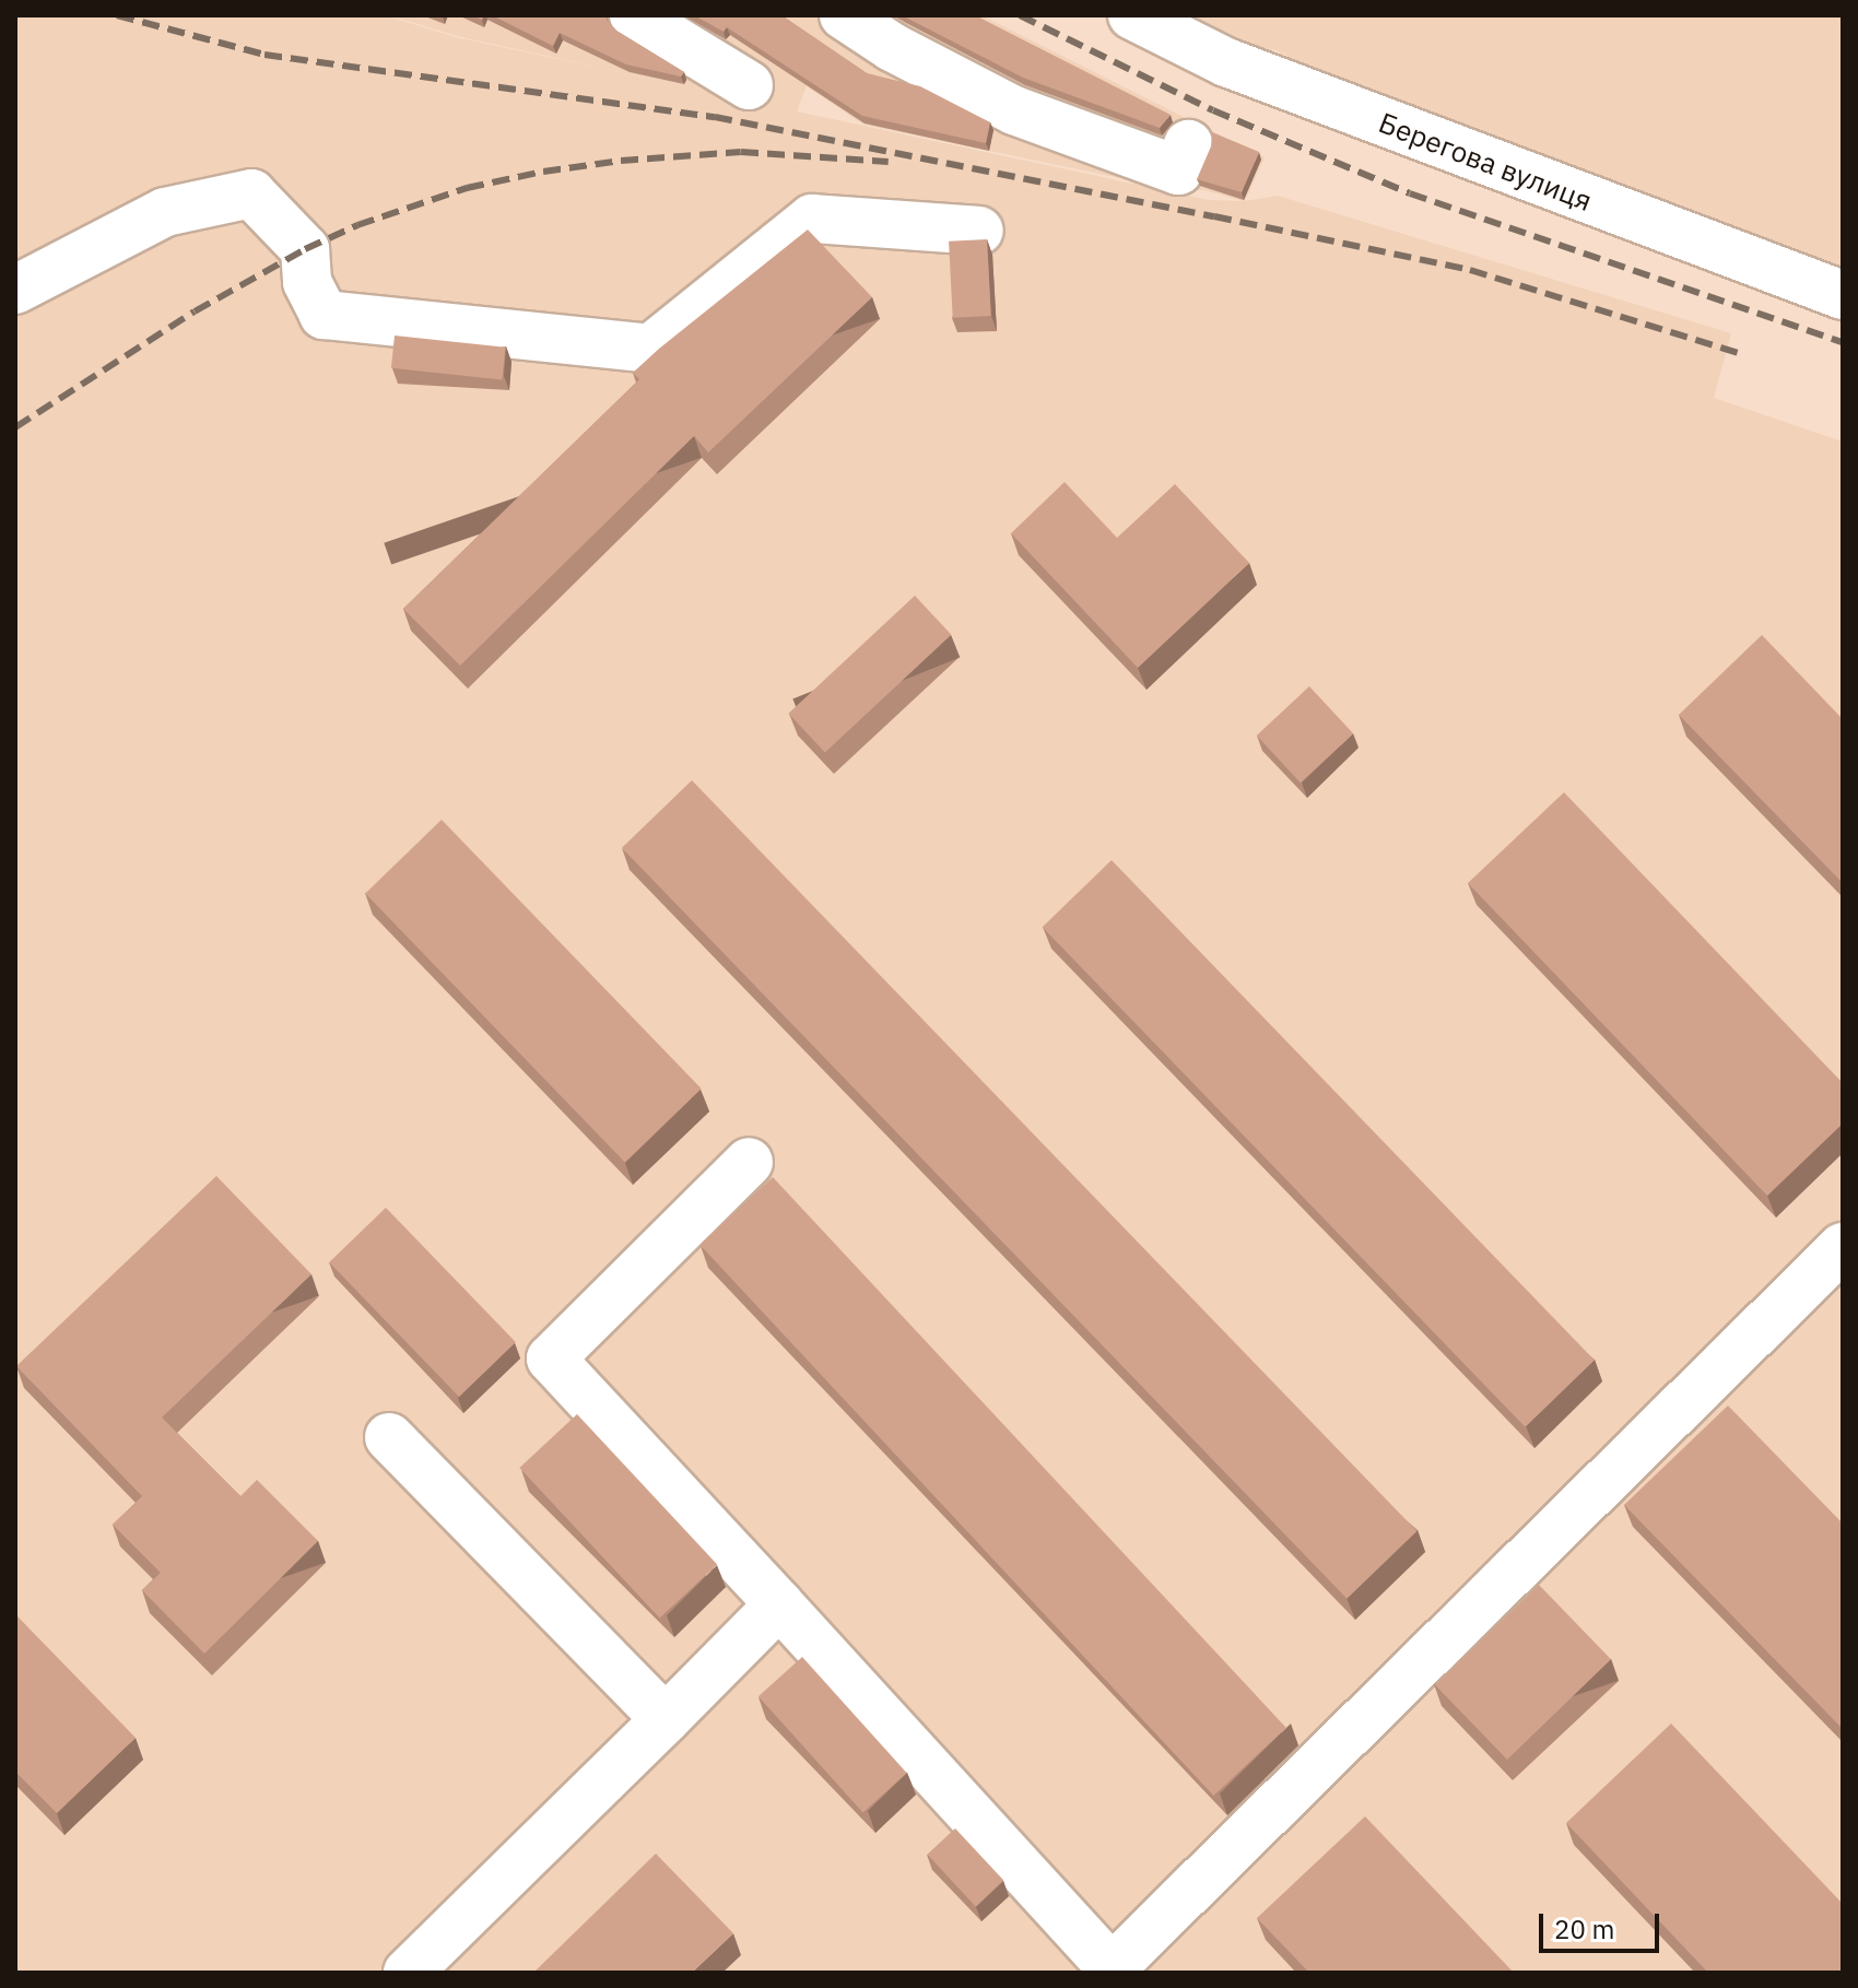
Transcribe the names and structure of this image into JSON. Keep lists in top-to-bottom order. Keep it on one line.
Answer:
{"streets":{"street":["Берегова вулиця"]},"scale_bar":"20 m"}
